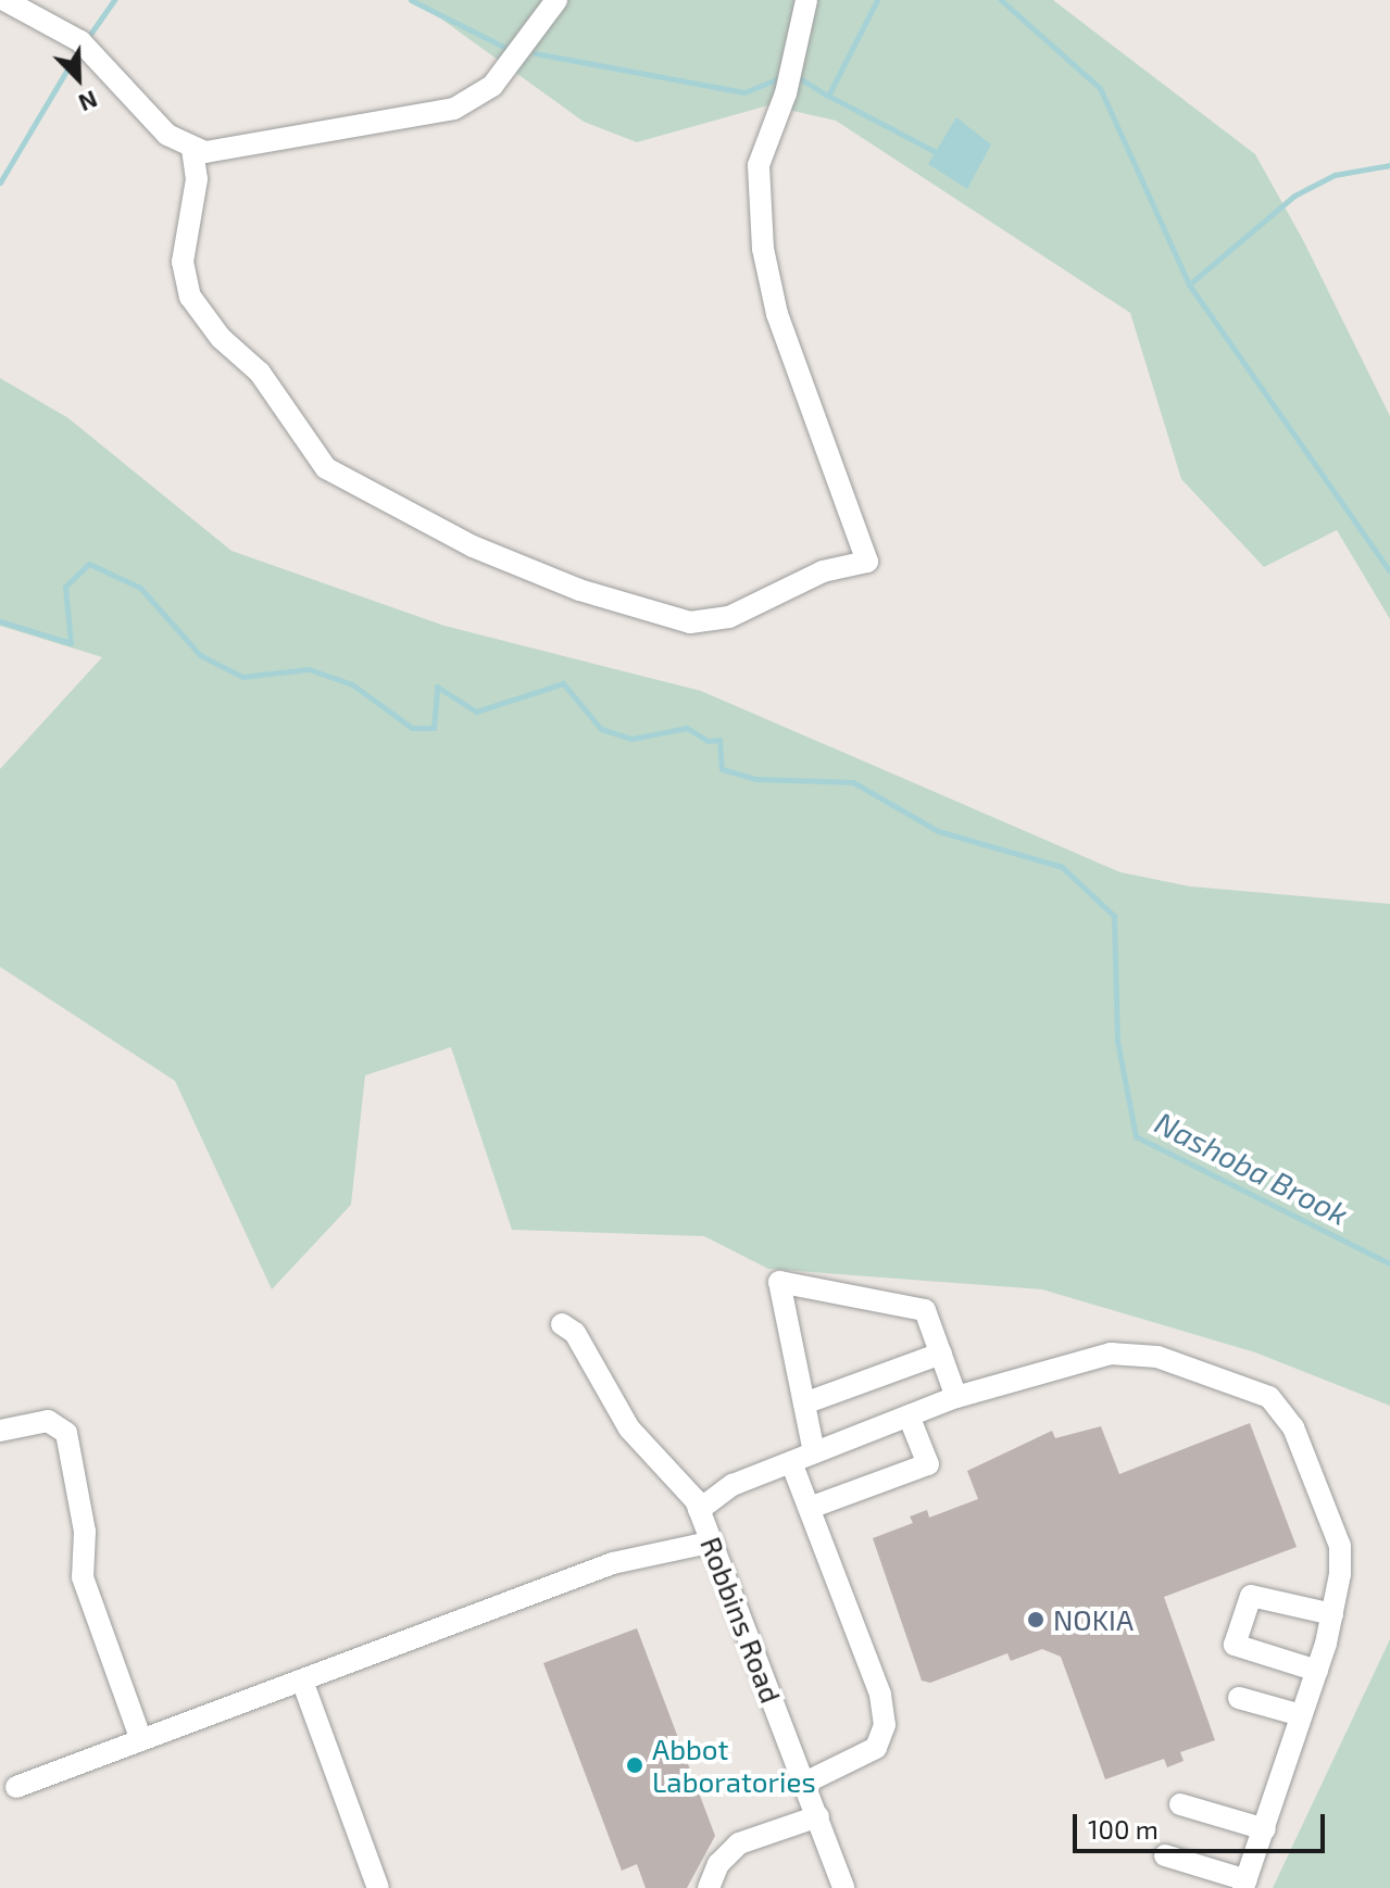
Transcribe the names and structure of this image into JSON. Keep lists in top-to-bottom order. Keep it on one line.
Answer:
{"streets":{"lane":["Robbins Road"]},"water":["Nashoba Brook"],"places":["NOKIA","Abbot Laboratories"],"scale_bar":"100 m","north":"bottom right"}
